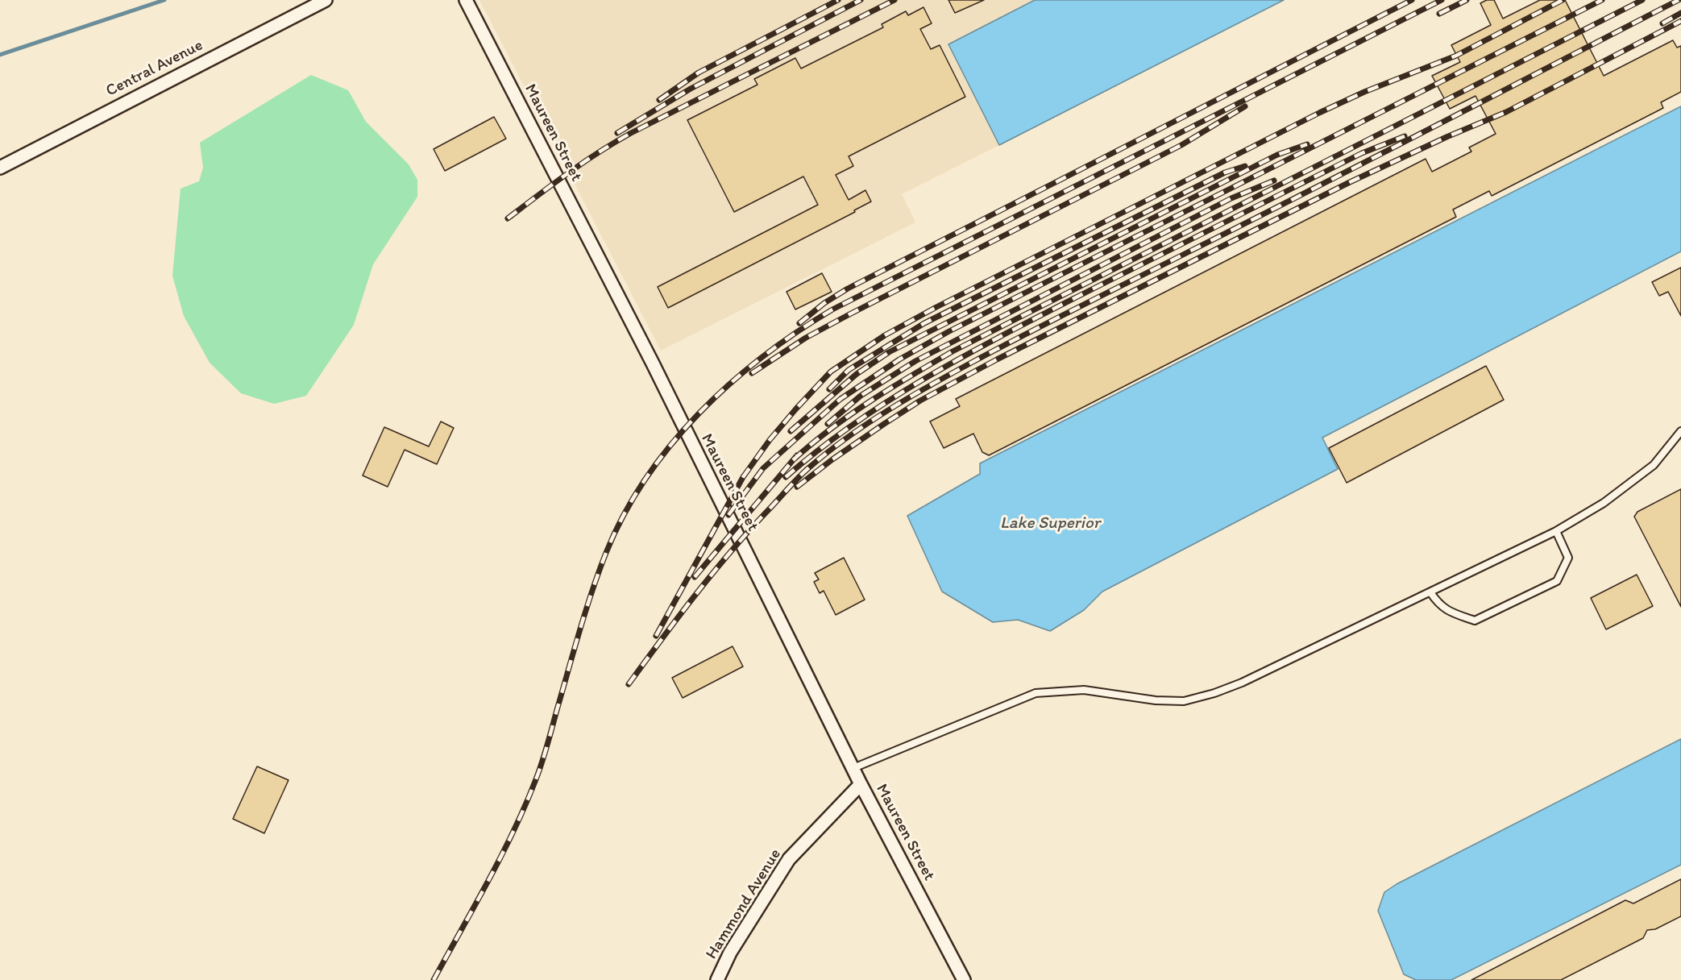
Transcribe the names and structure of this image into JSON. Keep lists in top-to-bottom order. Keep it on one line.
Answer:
{"streets":{"street":["Central Avenue","Maureen Street","Hammond Avenue"]},"crossings":[["Maureen Street","Hammond Avenue"]],"water":["Lake Superior"]}
